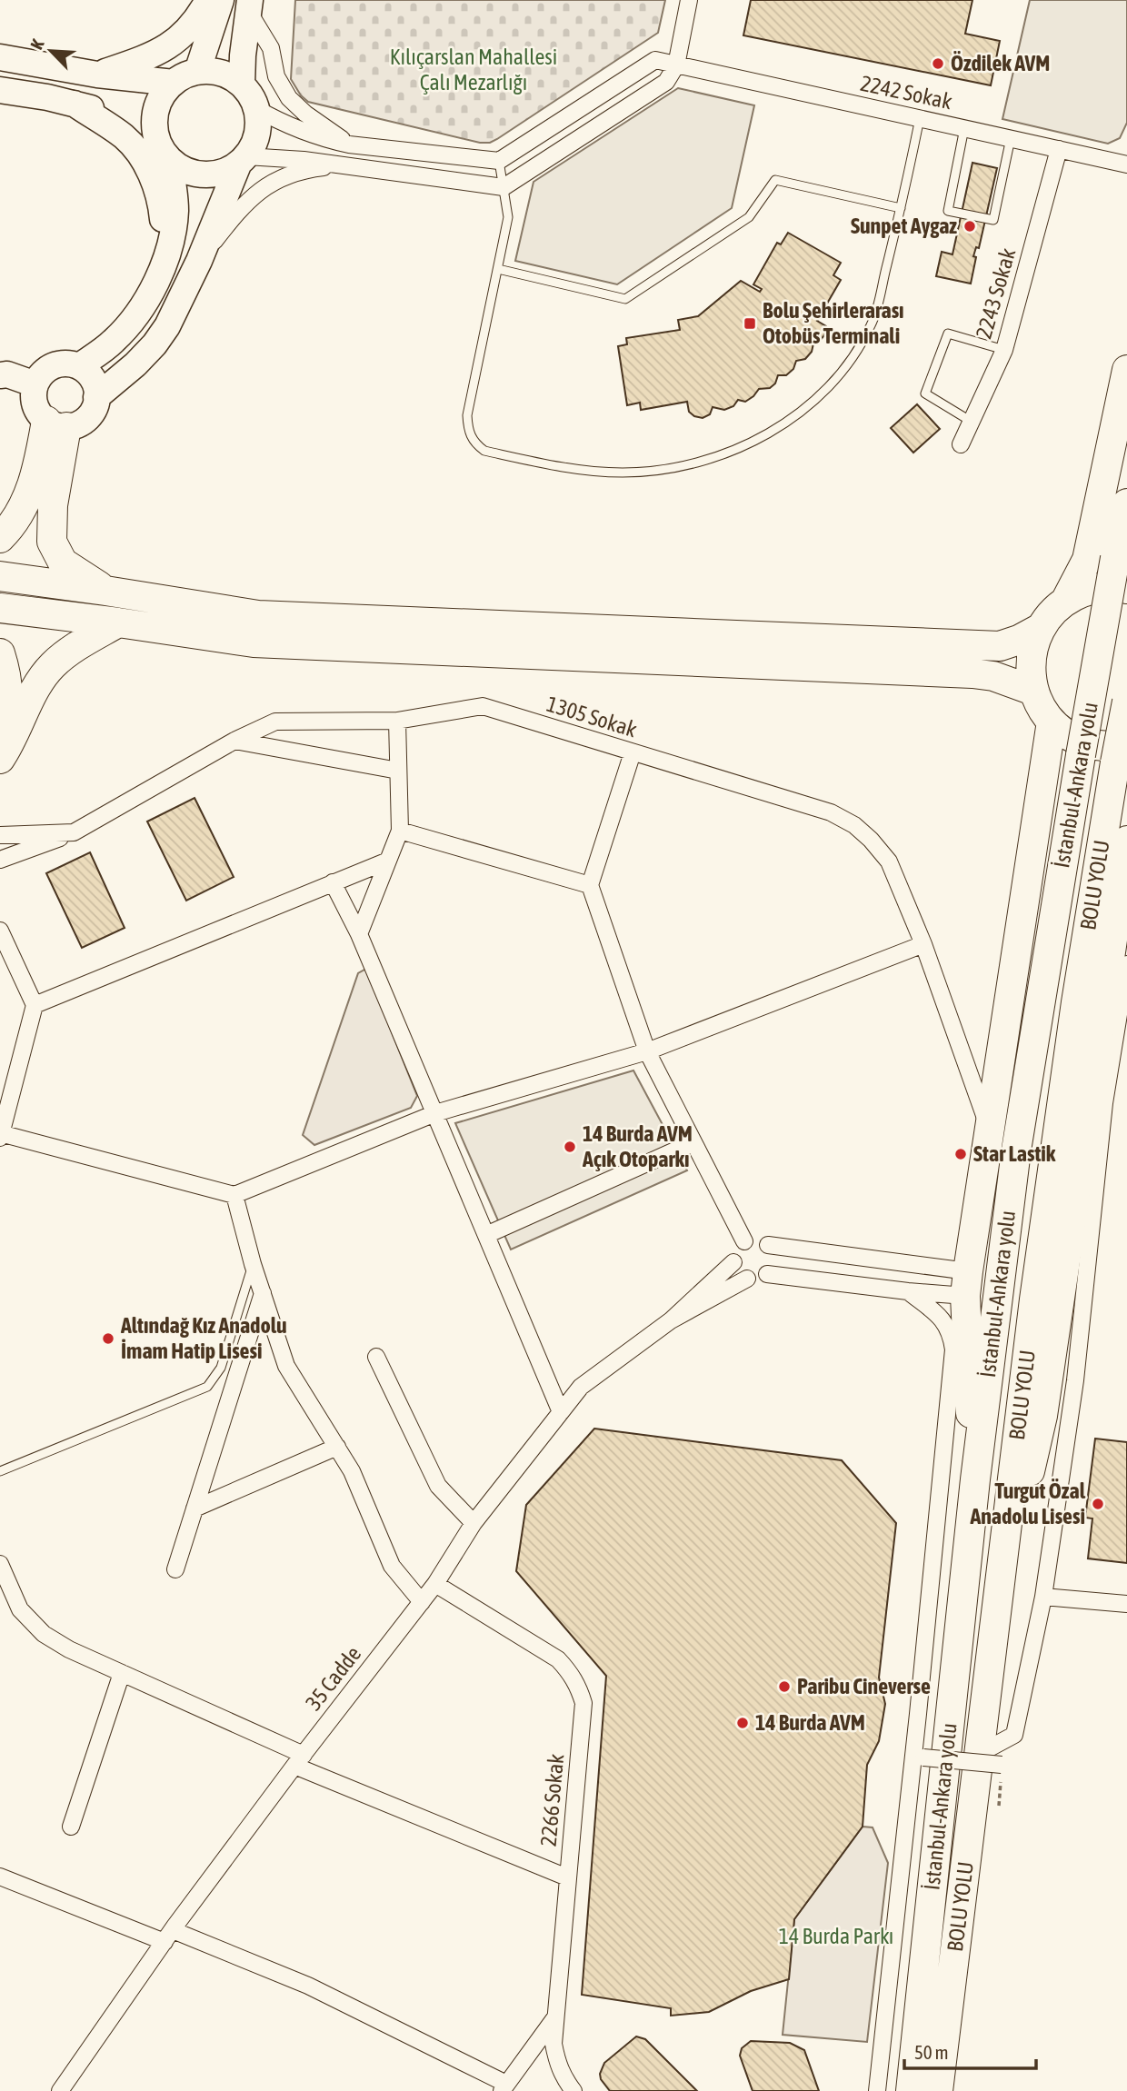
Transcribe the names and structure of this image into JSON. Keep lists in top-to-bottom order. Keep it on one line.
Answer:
{"streets":{"highway":["İstanbul-Ankara yolu","BOLU YOLU"],"street":["2242 Sokak","2243 Sokak","1305 Sokak","35 Cadde","2266 Sokak"]},"crossings":[["2242 Sokak","2243 Sokak"],["35 Cadde","2266 Sokak"]],"parks":["Kılıçarslan Mahallesi Çalı Mezarlığı","14 Burda Parkı"],"places":{"other":["Özdilek AVM","Sunpet Aygaz","14 Burda AVM Açık Otoparkı","Star Lastik","Altındağ Kız Anadolu İmam Hatip Lisesi","Turgut Özal Anadolu Lisesi","Paribu Cineverse","14 Burda AVM"],"transit":["Bolu Şehirlerarası Otobüs Terminali"]},"scale_bar":"50 m","north":"top left"}
